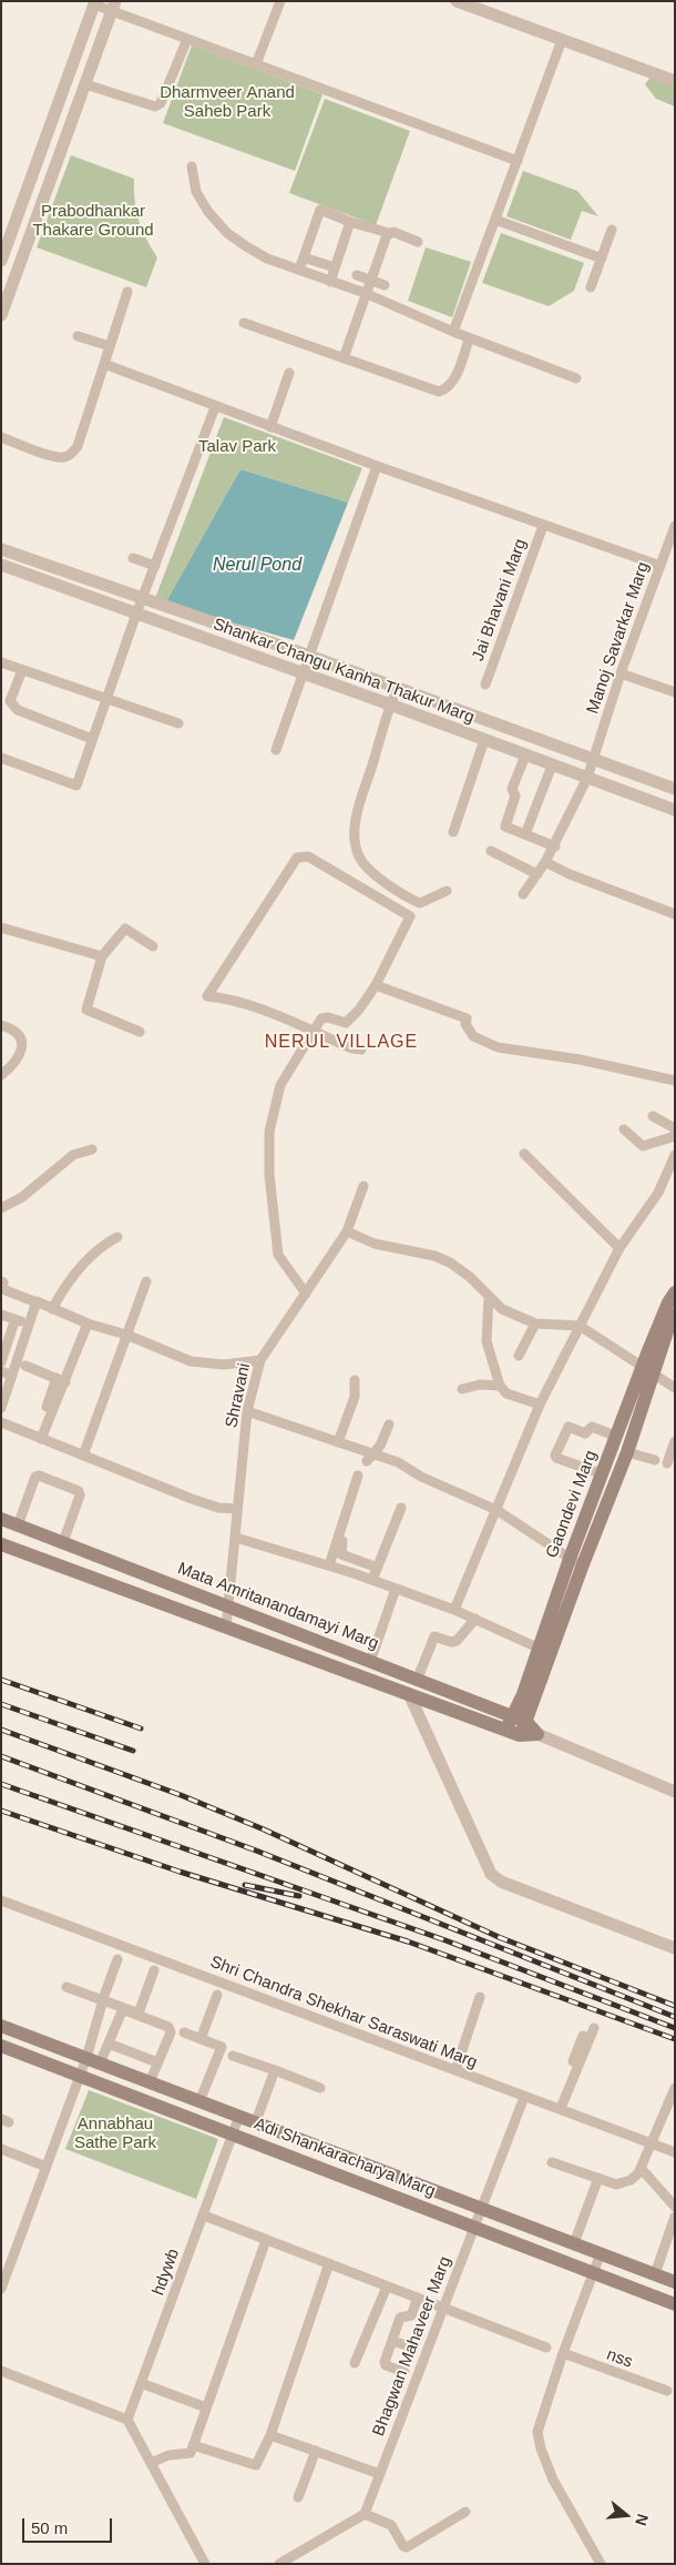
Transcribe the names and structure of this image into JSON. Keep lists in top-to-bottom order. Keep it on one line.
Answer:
{"streets":{"main road":["Gaondevi Marg","Mata Amritanandamayi Marg","Adi Shankaracharya Marg"],"street":["Jai Bhavani Marg","Manoj Savarkar Marg","Shankar Changu Kanha Thakur Marg","Shravani","Shri Chandra Shekhar Saraswati Marg","hdywb","Bhagwan Mahaveer Marg","nss"]},"crossings":[["Manoj Savarkar Marg","Shankar Changu Kanha Thakur Marg"],["Shravani","Mata Amritanandamayi Marg"],["Gaondevi Marg","Mata Amritanandamayi Marg"],["Shri Chandra Shekhar Saraswati Marg","Bhagwan Mahaveer Marg"],["Adi Shankaracharya Marg","hdywb"],["Adi Shankaracharya Marg","Bhagwan Mahaveer Marg"]],"districts":["NERUL VILLAGE"],"water":["Nerul Pond"],"parks":["Dharmveer Anand Saheb Park","Prabodhankar Thakare Ground","Talav Park","Annabhau Sathe Park"],"scale_bar":"50 m","north":"right"}
